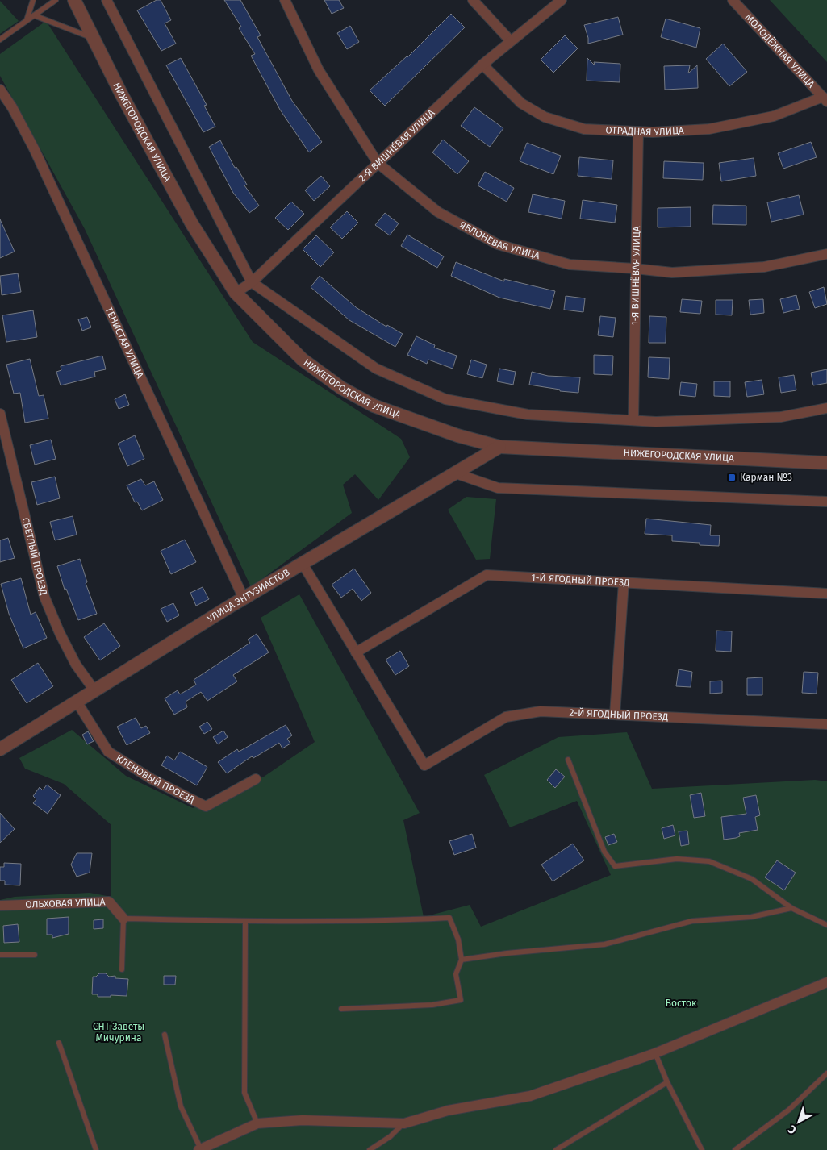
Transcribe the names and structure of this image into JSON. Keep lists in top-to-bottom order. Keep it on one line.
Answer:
{"streets":{"street":["МОЛОДЁЖНАЯ УЛИЦА","ОТРАДНАЯ УЛИЦА","НИЖЕГОРОДСКАЯ УЛИЦА","2-Я ВИШНЁВАЯ УЛИЦА","ЯБЛОНЕВАЯ УЛИЦА","1-Я ВИШНЁВАЯ УЛИЦА","ТЕНИСТАЯ УЛИЦА","СВЕТЛЫЙ ПРОЕЗД","1-Й ЯГОДНЫЙ ПРОЕЗД","УЛИЦА ЭНТУЗИАСТОВ","2-Й ЯГОДНЫЙ ПРОЕЗД","КЛЕНОВЫЙ ПРОЕЗД","ОЛЬХОВАЯ УЛИЦА"]},"crossings":[["МОЛОДЁЖНАЯ УЛИЦА","ОТРАДНАЯ УЛИЦА"],["ОТРАДНАЯ УЛИЦА","2-Я ВИШНЁВАЯ УЛИЦА"],["ОТРАДНАЯ УЛИЦА","1-Я ВИШНЁВАЯ УЛИЦА"],["НИЖЕГОРОДСКАЯ УЛИЦА","2-Я ВИШНЁВАЯ УЛИЦА"],["НИЖЕГОРОДСКАЯ УЛИЦА","УЛИЦА ЭНТУЗИАСТОВ"],["2-Я ВИШНЁВАЯ УЛИЦА","ЯБЛОНЕВАЯ УЛИЦА"],["ЯБЛОНЕВАЯ УЛИЦА","1-Я ВИШНЁВАЯ УЛИЦА"],["ТЕНИСТАЯ УЛИЦА","УЛИЦА ЭНТУЗИАСТОВ"],["СВЕТЛЫЙ ПРОЕЗД","УЛИЦА ЭНТУЗИАСТОВ"],["1-Й ЯГОДНЫЙ ПРОЕЗД","2-Й ЯГОДНЫЙ ПРОЕЗД"],["УЛИЦА ЭНТУЗИАСТОВ","КЛЕНОВЫЙ ПРОЕЗД"]],"parks":["Восток","СНТ Заветы Мичурина"],"places":{"transit":["Карман №3"]},"north":"bottom left"}
